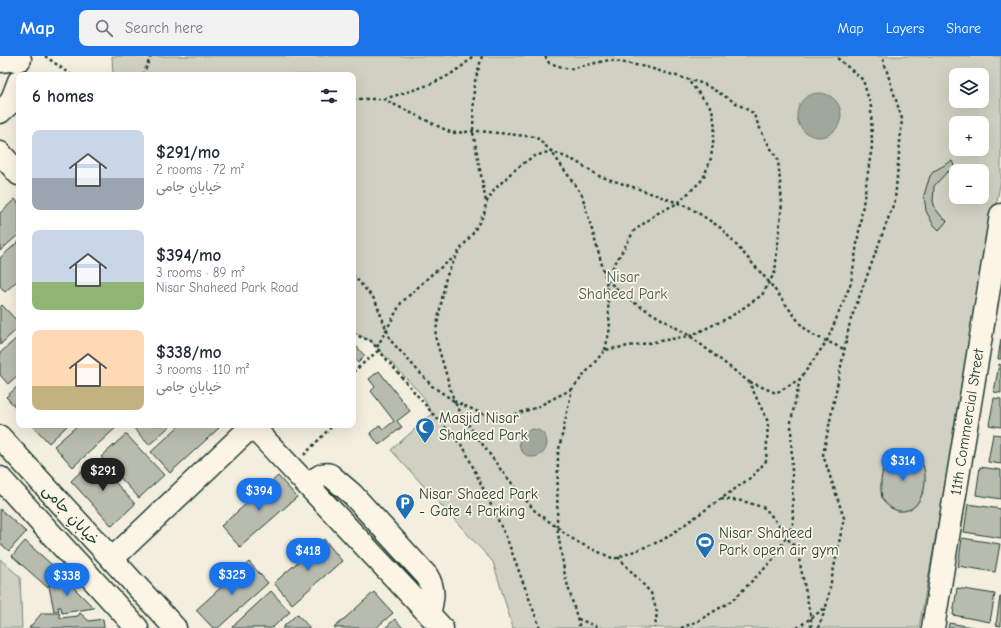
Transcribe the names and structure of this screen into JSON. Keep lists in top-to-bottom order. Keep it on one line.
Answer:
{"streets":{"street":["11th Commercial Street","خیابانِ جامی"]},"parks":["Nisar Shaheed Park"],"places":{"mosque":["Masjid Nisar Shaheed Park"],"parking":["Nisar Shaeed Park - Gate 4 Parking"],"sports":["Nisar Shaheed Park open air gym"]},"page":{"header":"Map","search":"Search here","nav":["Map","Layers","Share"],"map_buttons":["+","−"],"heading":"6 homes","list":[{"name":"$291/mo","note":"2 rooms · 72 m² · خیابانِ جامی"},{"name":"$394/mo","note":"3 rooms · 89 m² · Nisar Shaheed Park Road"},{"name":"$338/mo","note":"3 rooms · 110 m² · خیابانِ جامی"}],"price":["$314","$291","$394","$418","$325","$338"]}}
